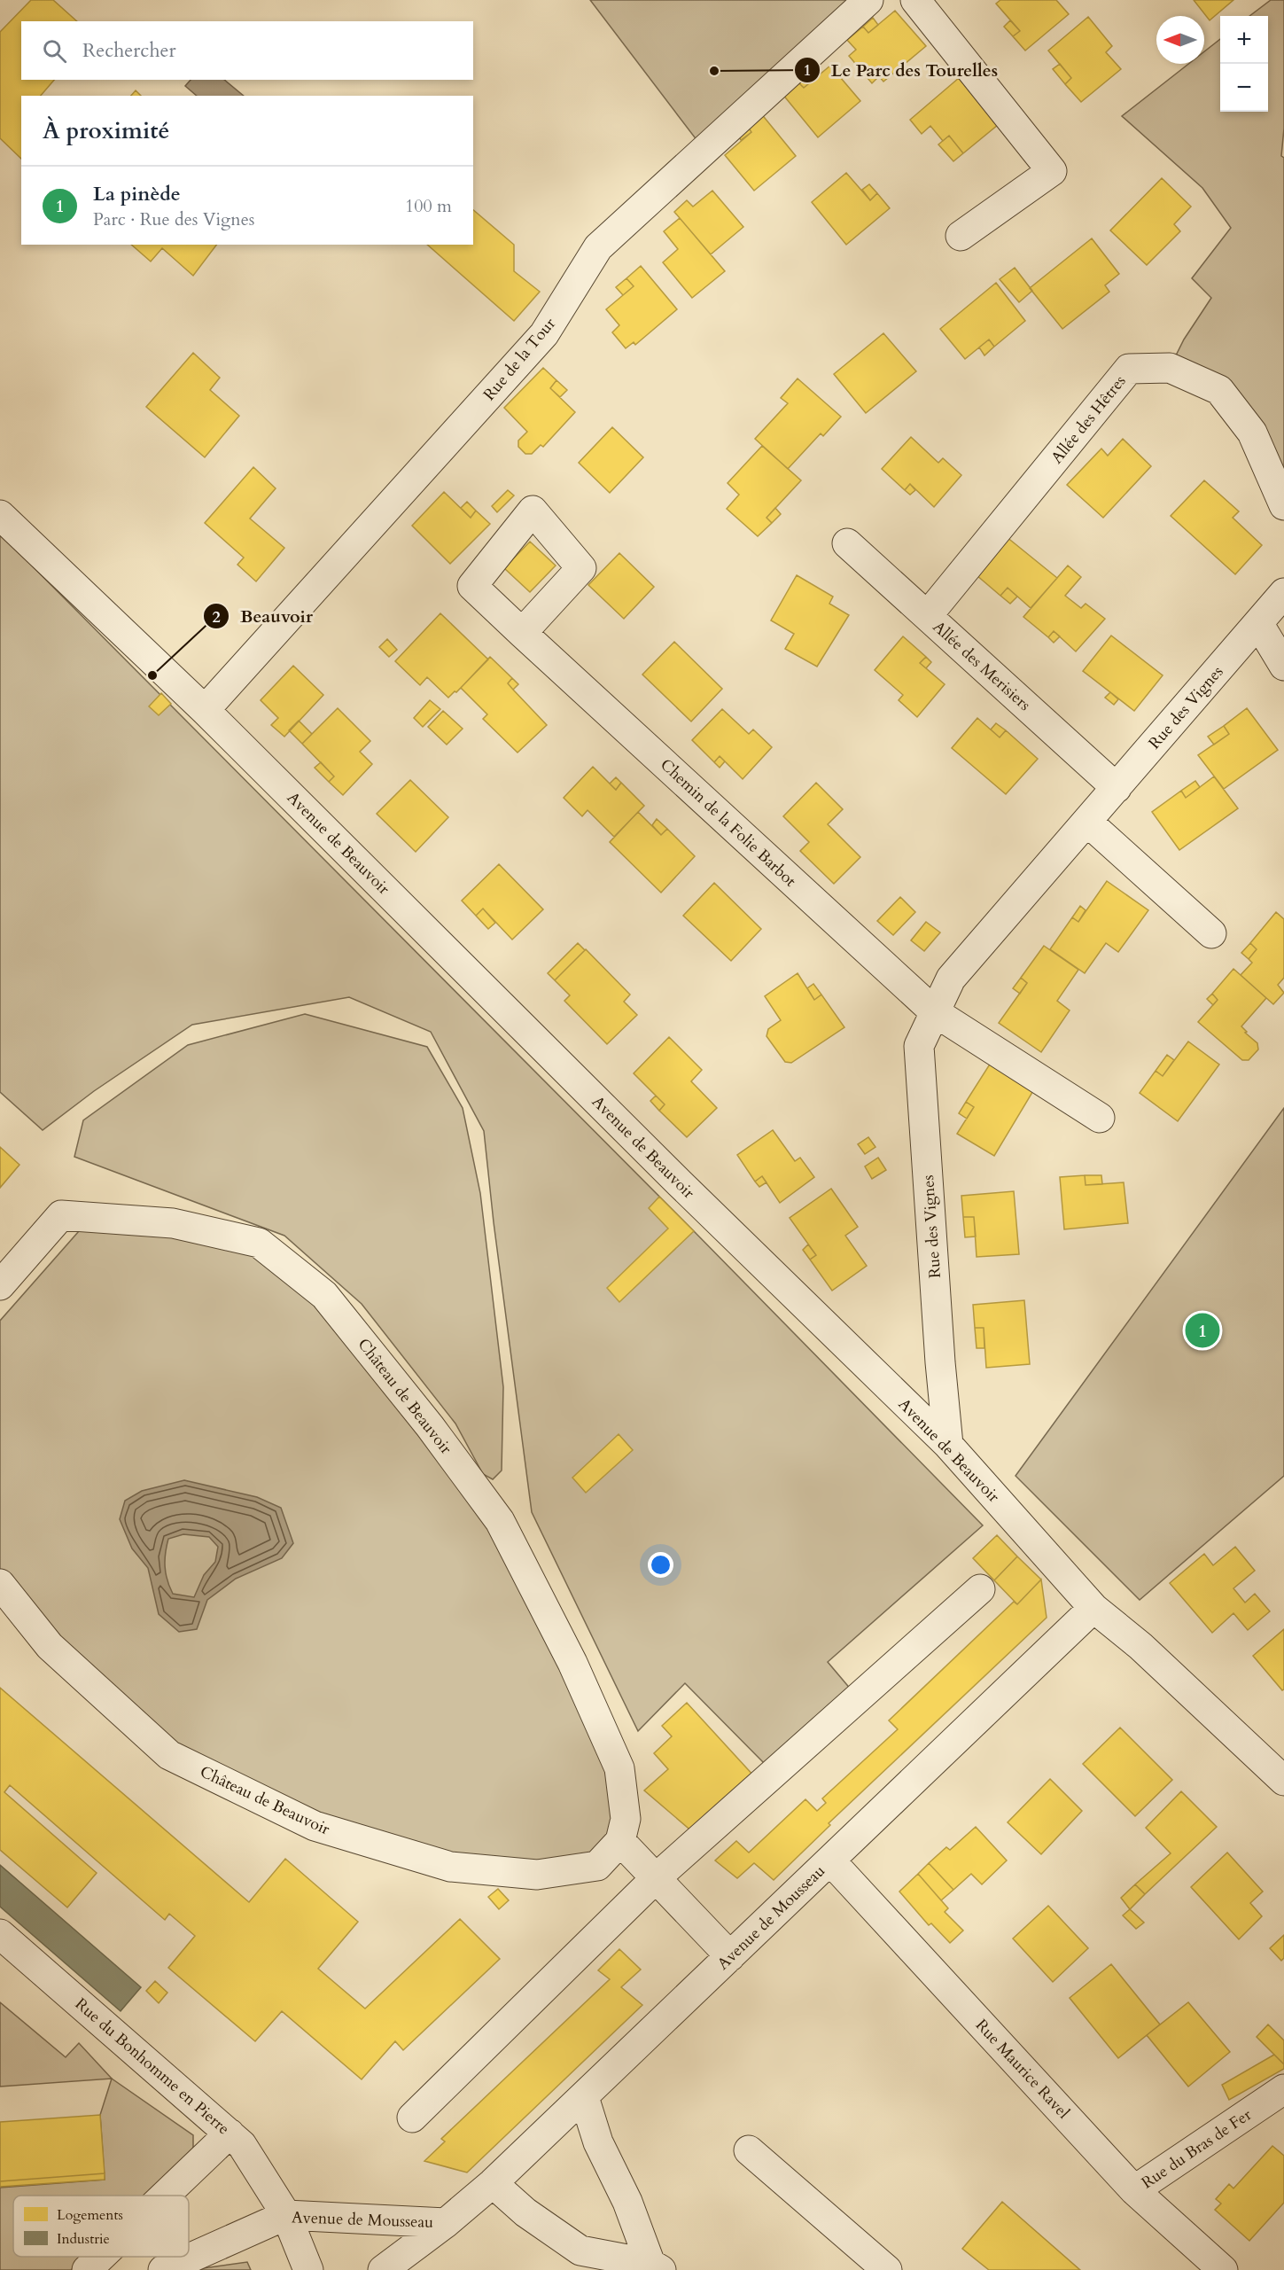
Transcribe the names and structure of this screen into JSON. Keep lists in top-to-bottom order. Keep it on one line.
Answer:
{"streets":{"street":["Rue de la Tour","Allée des Hêtres","Allée des Merisiers","Rue des Vignes","Chemin de la Folie Barbot","Avenue de Beauvoir","Château de Beauvoir","Avenue de Mousseau","Rue du Bonhomme en Pierre","Rue Maurice Ravel","Rue du Bras de Fer"]},"crossings":[["Rue de la Tour","Avenue de Beauvoir"],["Allée des Hêtres","Allée des Merisiers"],["Allée des Merisiers","Rue des Vignes"],["Rue des Vignes","Chemin de la Folie Barbot"],["Rue des Vignes","Avenue de Beauvoir"],["Avenue de Beauvoir","Avenue de Mousseau"],["Avenue de Mousseau","Rue du Bonhomme en Pierre"],["Avenue de Mousseau","Rue Maurice Ravel"],["Rue Maurice Ravel","Rue du Bras de Fer"]],"places":["Le Parc des Tourelles","Beauvoir"],"legend":["Logements","Industrie"],"north":"left","page":{"map_buttons":["+","−"],"search":"Rechercher","heading":"À proximité","list":[{"mark":"1","name":"La pinède","note":"Parc · Rue des Vignes","value":"100 m"}],"pins":"1"}}
